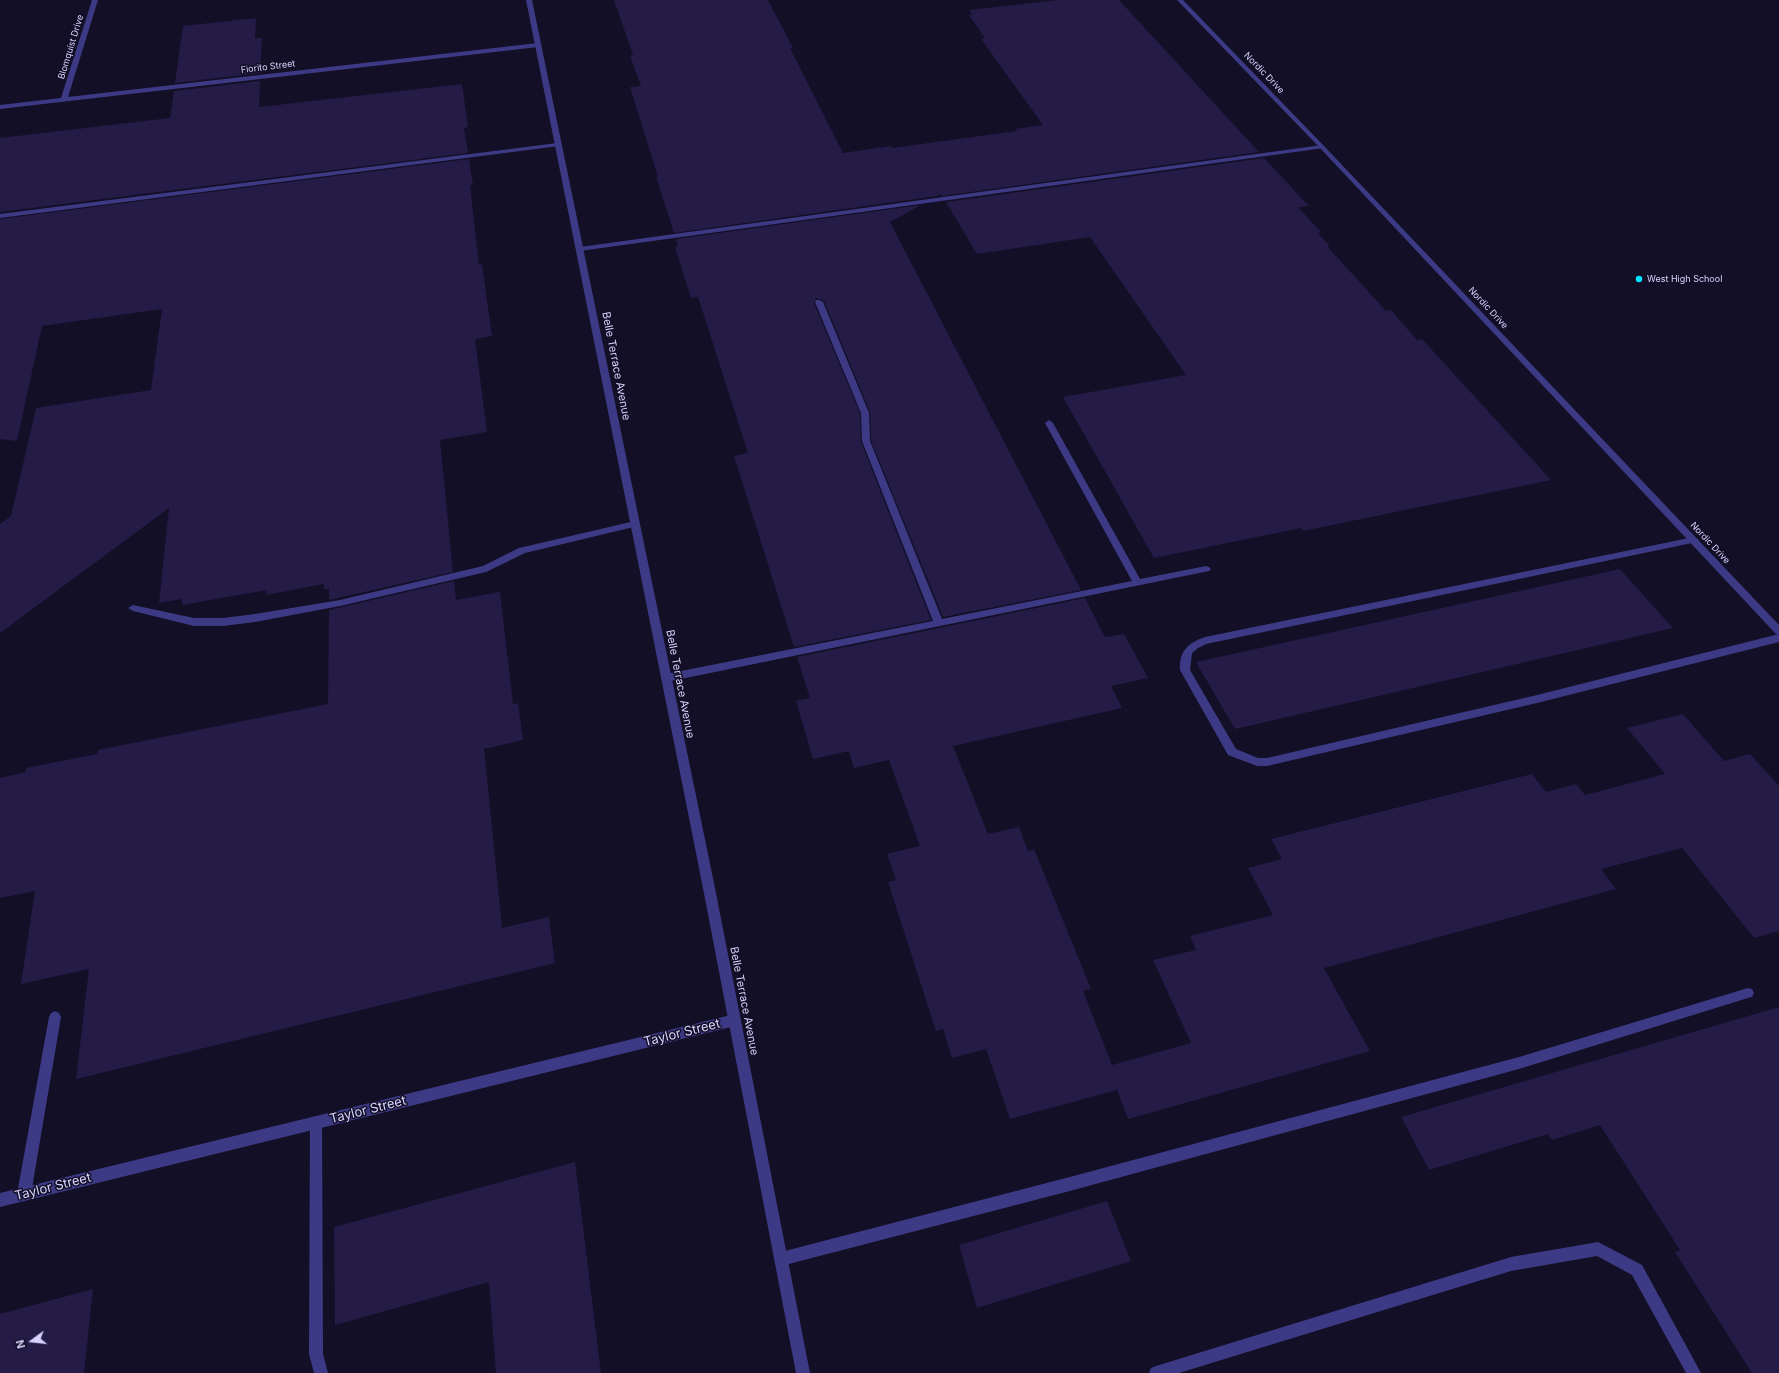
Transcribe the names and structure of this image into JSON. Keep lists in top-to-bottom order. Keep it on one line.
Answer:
{"streets":{"street":["Blomquist Drive","Fiorito Street","Nordic Drive","Belle Terrace Avenue","Taylor Street"]},"crossings":[["Blomquist Drive","Fiorito Street"],["Fiorito Street","Belle Terrace Avenue"],["Belle Terrace Avenue","Taylor Street"]],"places":["West High School"],"north":"left"}
